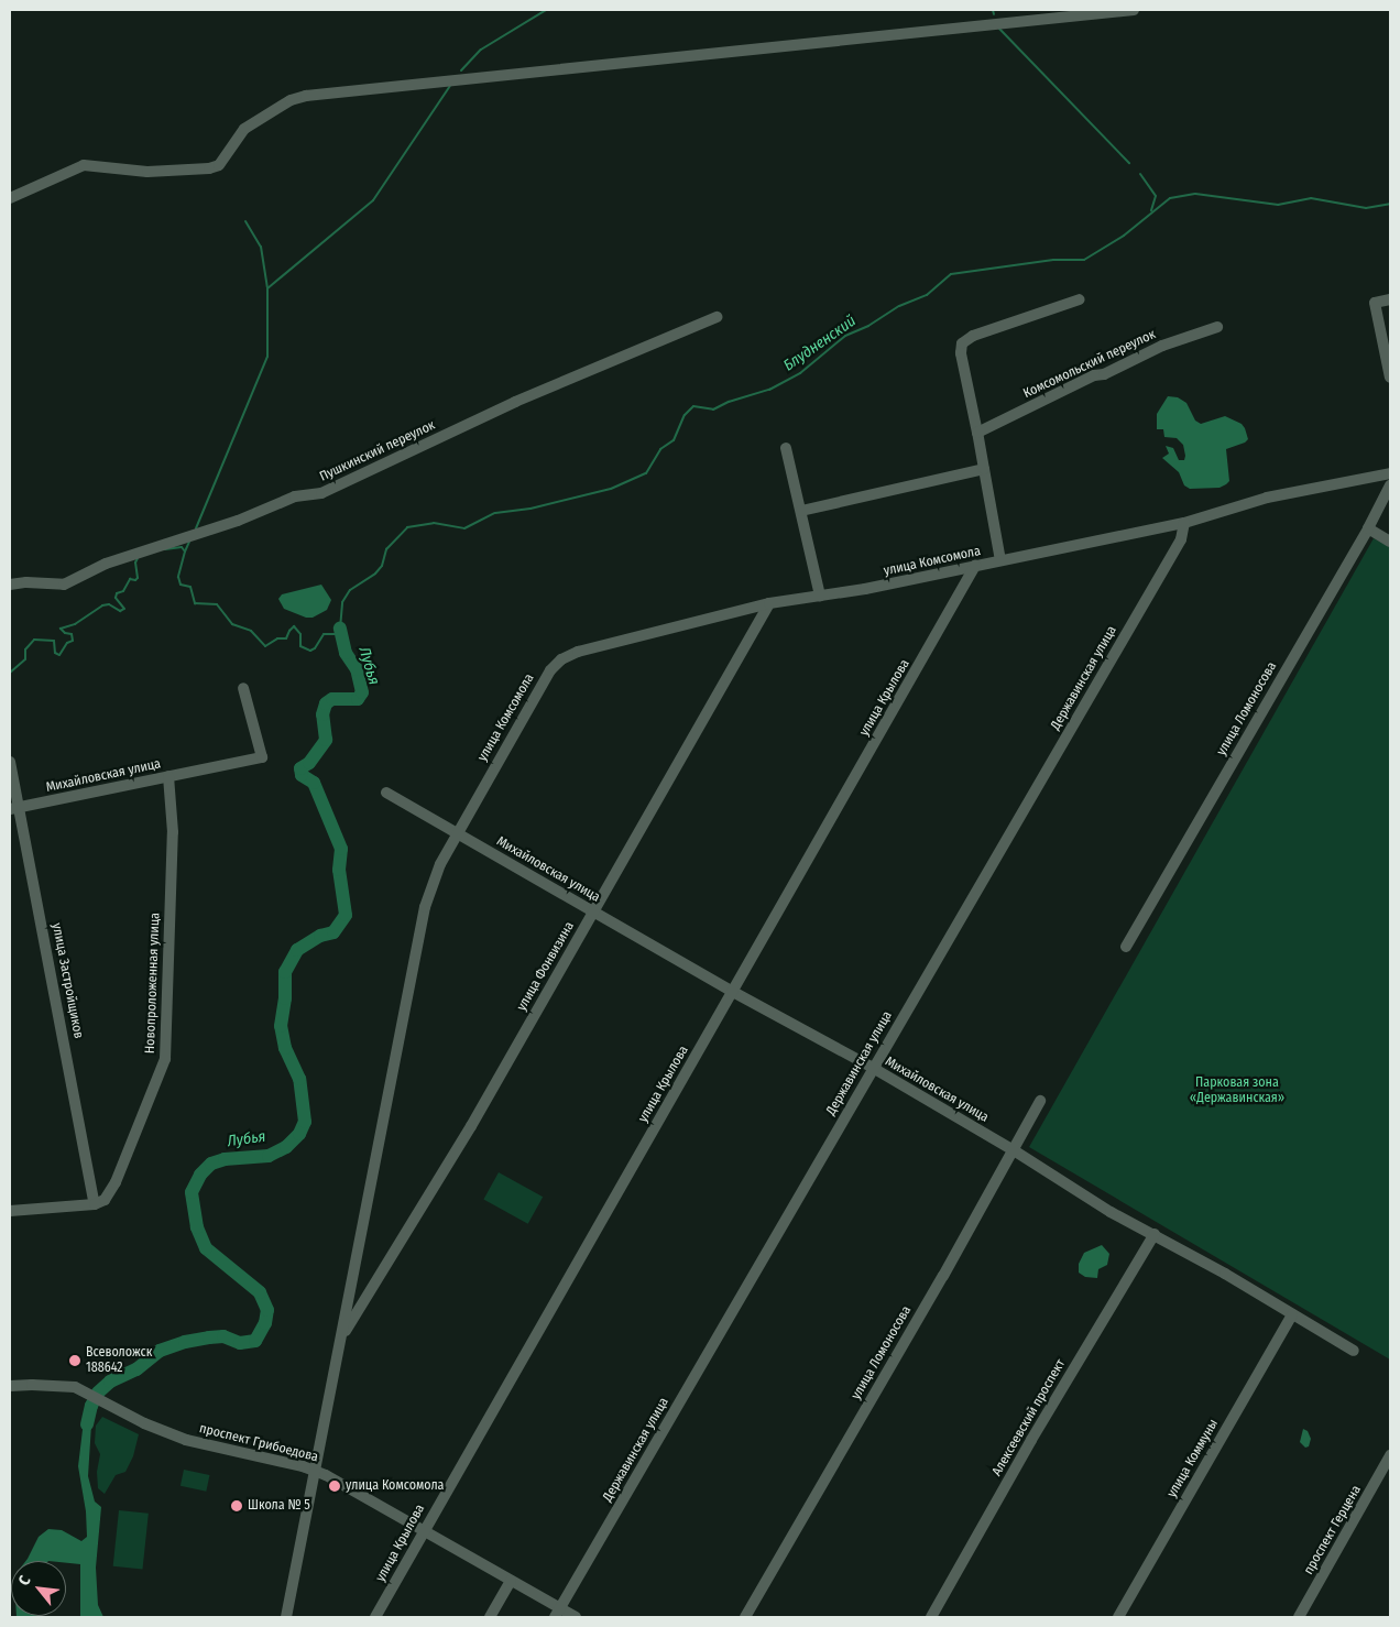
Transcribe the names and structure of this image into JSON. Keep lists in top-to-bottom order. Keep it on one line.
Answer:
{"streets":{"street":["Комсомольский переулок","Пушкинский переулок","улица Комсомола","Державинская улица","улица Крылова","улица Ломоносова","Михайловская улица","улица Фонвизина","улица Застройщиков","Новопроложенная улица","Алексеевский проспект","проспект Грибоедова","улица Коммуны","проспект Герцена"]},"crossings":[["улица Комсомола","Державинская улица"],["улица Комсомола","улица Крылова"],["улица Комсомола","Михайловская улица"],["улица Комсомола","улица Фонвизина"],["улица Комсомола","проспект Грибоедова"],["Державинская улица","Михайловская улица"],["Державинская улица","проспект Грибоедова"],["улица Крылова","Михайловская улица"],["улица Крылова","проспект Грибоедова"],["улица Ломоносова","Михайловская улица"],["Михайловская улица","улица Фонвизина"],["Михайловская улица","улица Застройщиков"],["Михайловская улица","Новопроложенная улица"],["Михайловская улица","Алексеевский проспект"],["Михайловская улица","улица Коммуны"],["улица Застройщиков","Новопроложенная улица"]],"water":["Блудненский","Лубья"],"parks":["Парковая зона «Державинская»"],"places":["Всеволожск 188642","улица Комсомола","Школа № 5"],"north":"top left"}
